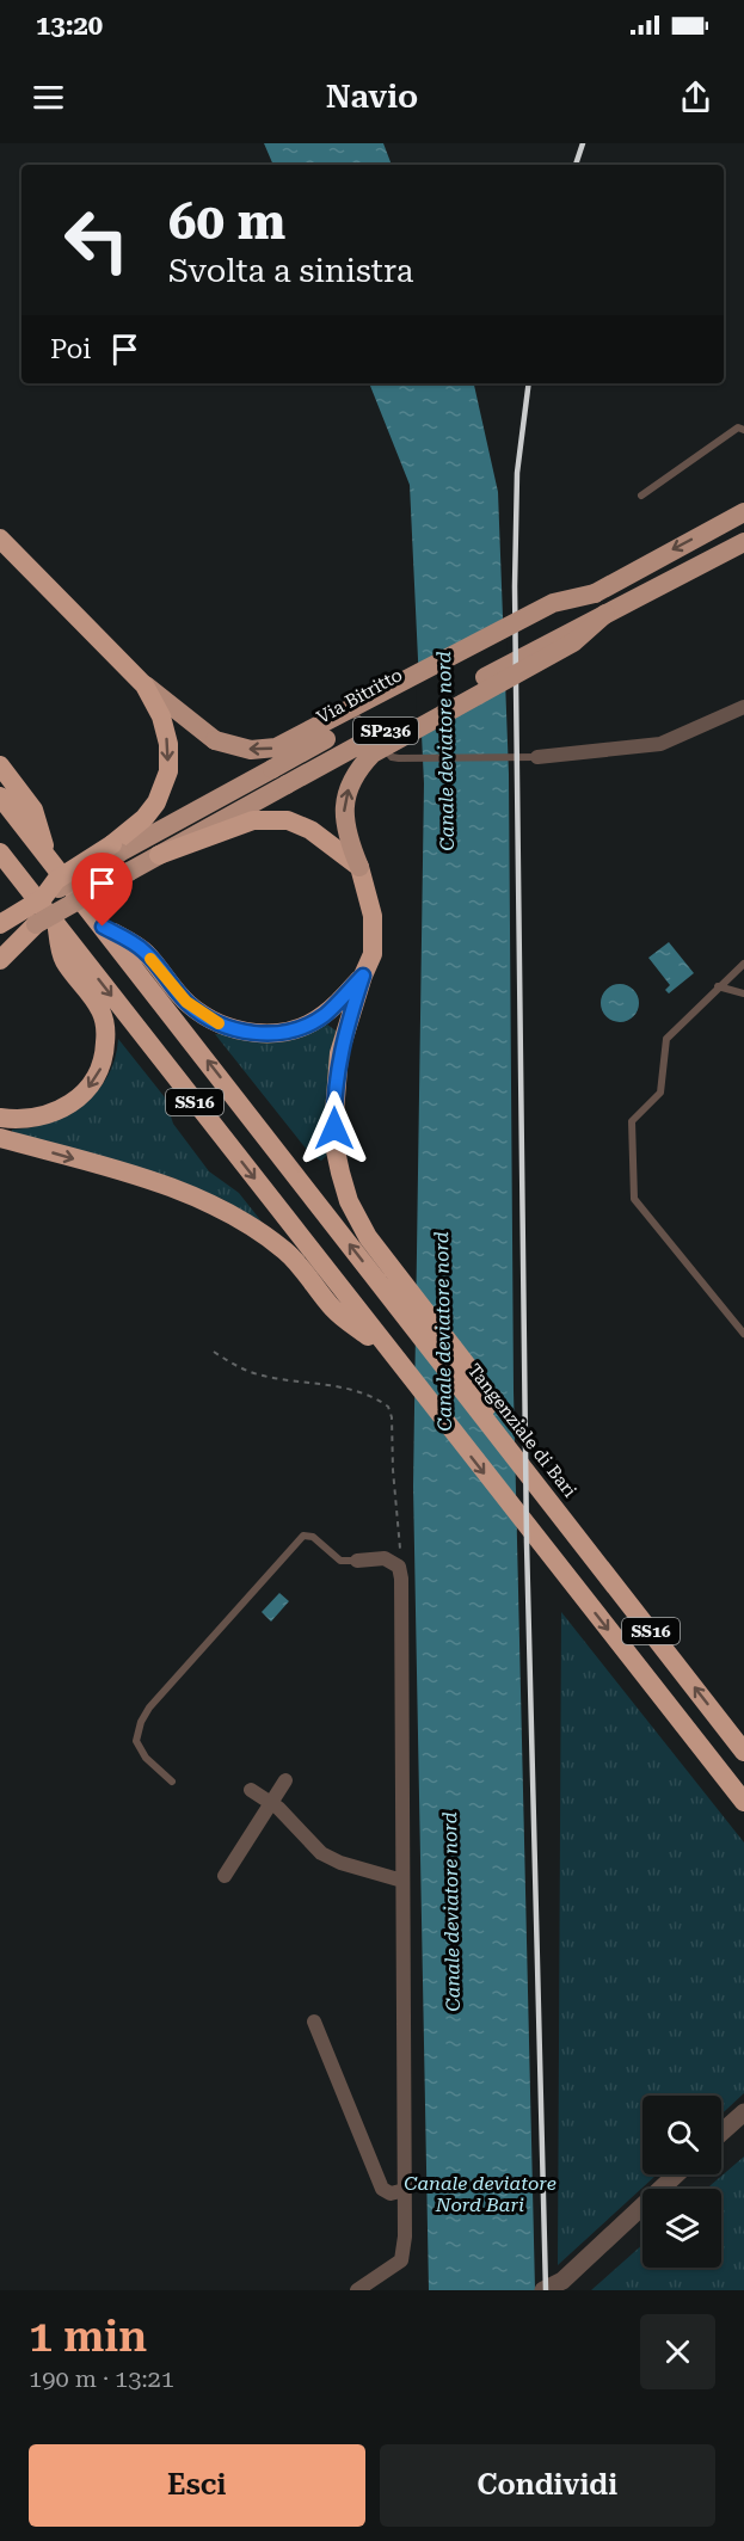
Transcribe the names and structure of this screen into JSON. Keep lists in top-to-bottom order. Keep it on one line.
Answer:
{"streets":{"highway":["SP236","SS16","Tangenziale di Bari"],"main road":["Via Bitritto"]},"crossings":[["Via Bitritto","SP236"],["SS16","Tangenziale di Bari"]],"water":["Canale deviatore nord","Canale deviatore Nord Bari"],"page":{"status":"13:20","header":"Navio","turn":["60 m","Svolta a sinistra"],"then":"Poi","heading":["1 min","190 m · 13:21"],"buttons":["Esci","Condividi"]}}
